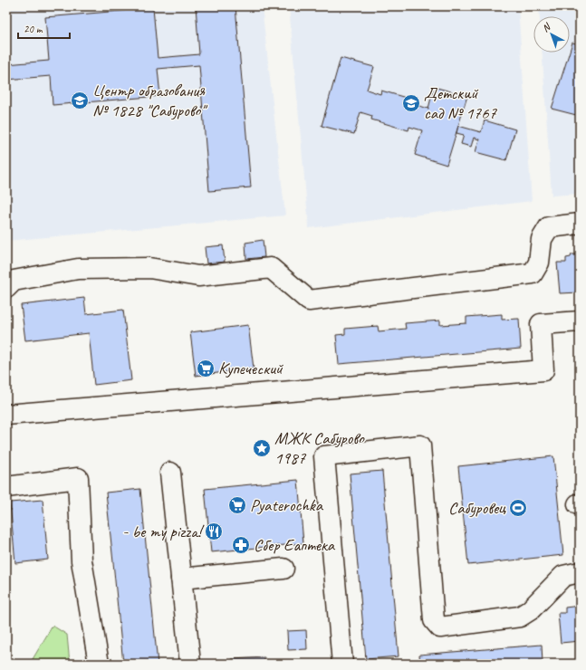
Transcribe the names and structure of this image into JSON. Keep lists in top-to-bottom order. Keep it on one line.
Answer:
{"places":{"school or university":["Центр образования № 1828 \"Сабурово\"","Детский сад № 1767"],"supermarket":["Купеческий","Pyaterochka"],"place":["МЖК Сабурово 1987"],"sports":["Сабуровец"],"restaurant":["- be my pizza!"],"pharmacy":["Сбер Еаптека"]},"scale_bar":"20 m","north":"top left"}
